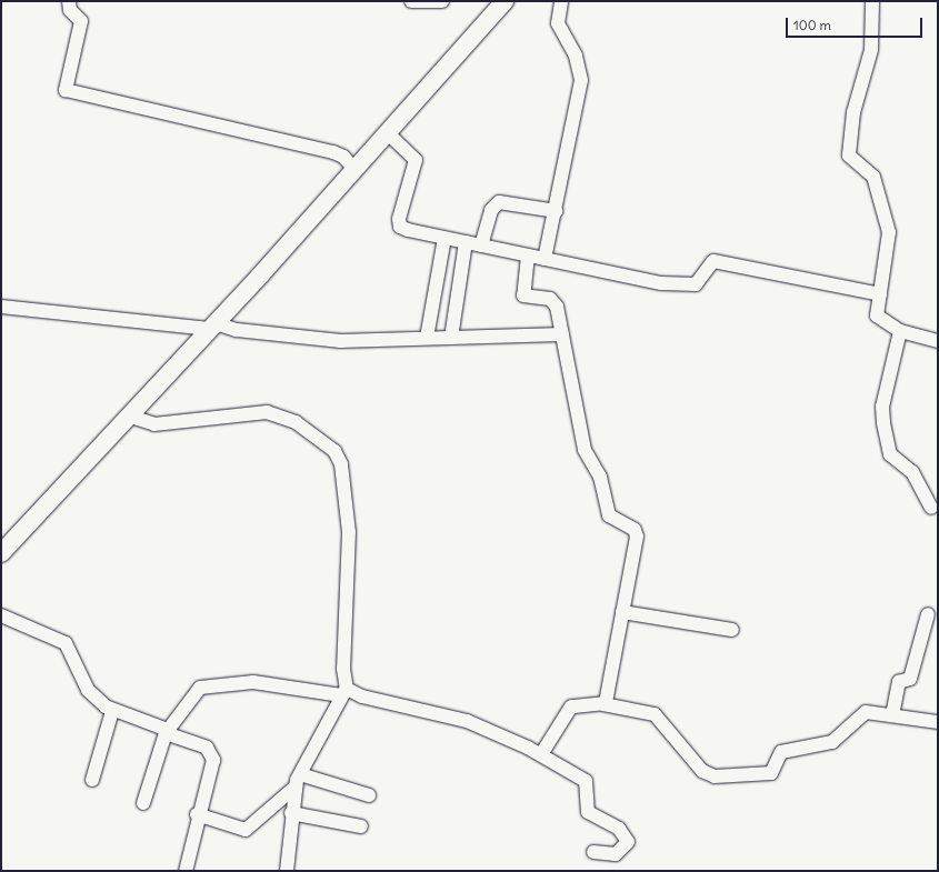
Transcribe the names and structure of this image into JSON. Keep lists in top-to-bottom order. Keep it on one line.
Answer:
{"scale_bar":"100 m"}
